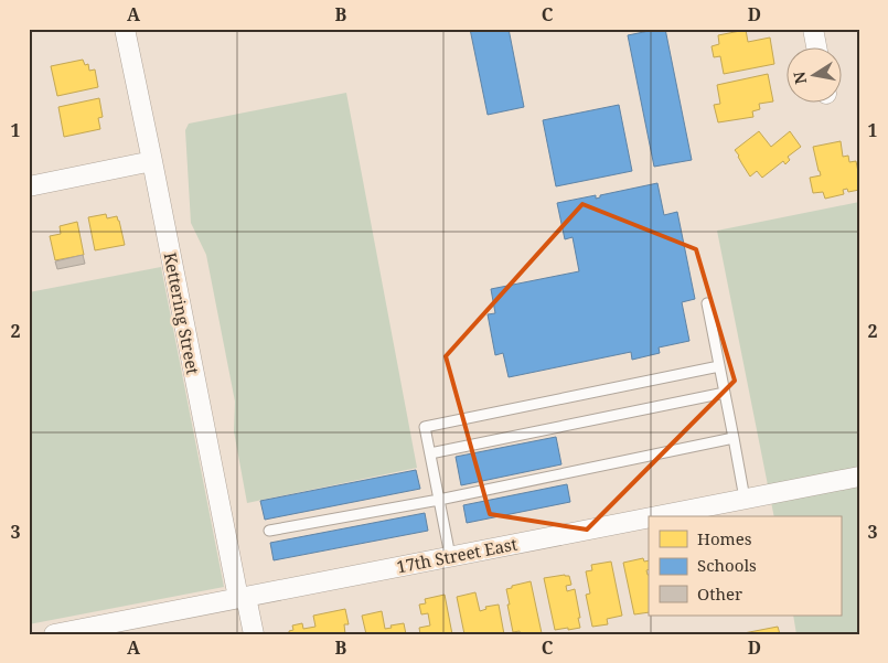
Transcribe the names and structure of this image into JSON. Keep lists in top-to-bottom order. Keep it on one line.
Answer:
{"streets":{"street":["Kettering Street","17th Street East"]},"crossings":[["Kettering Street","17th Street East"]],"legend":["Homes","Schools","Other"],"north":"left","grid":{"columns":["A","B","C","D"],"rows":["1","2","3"]}}
